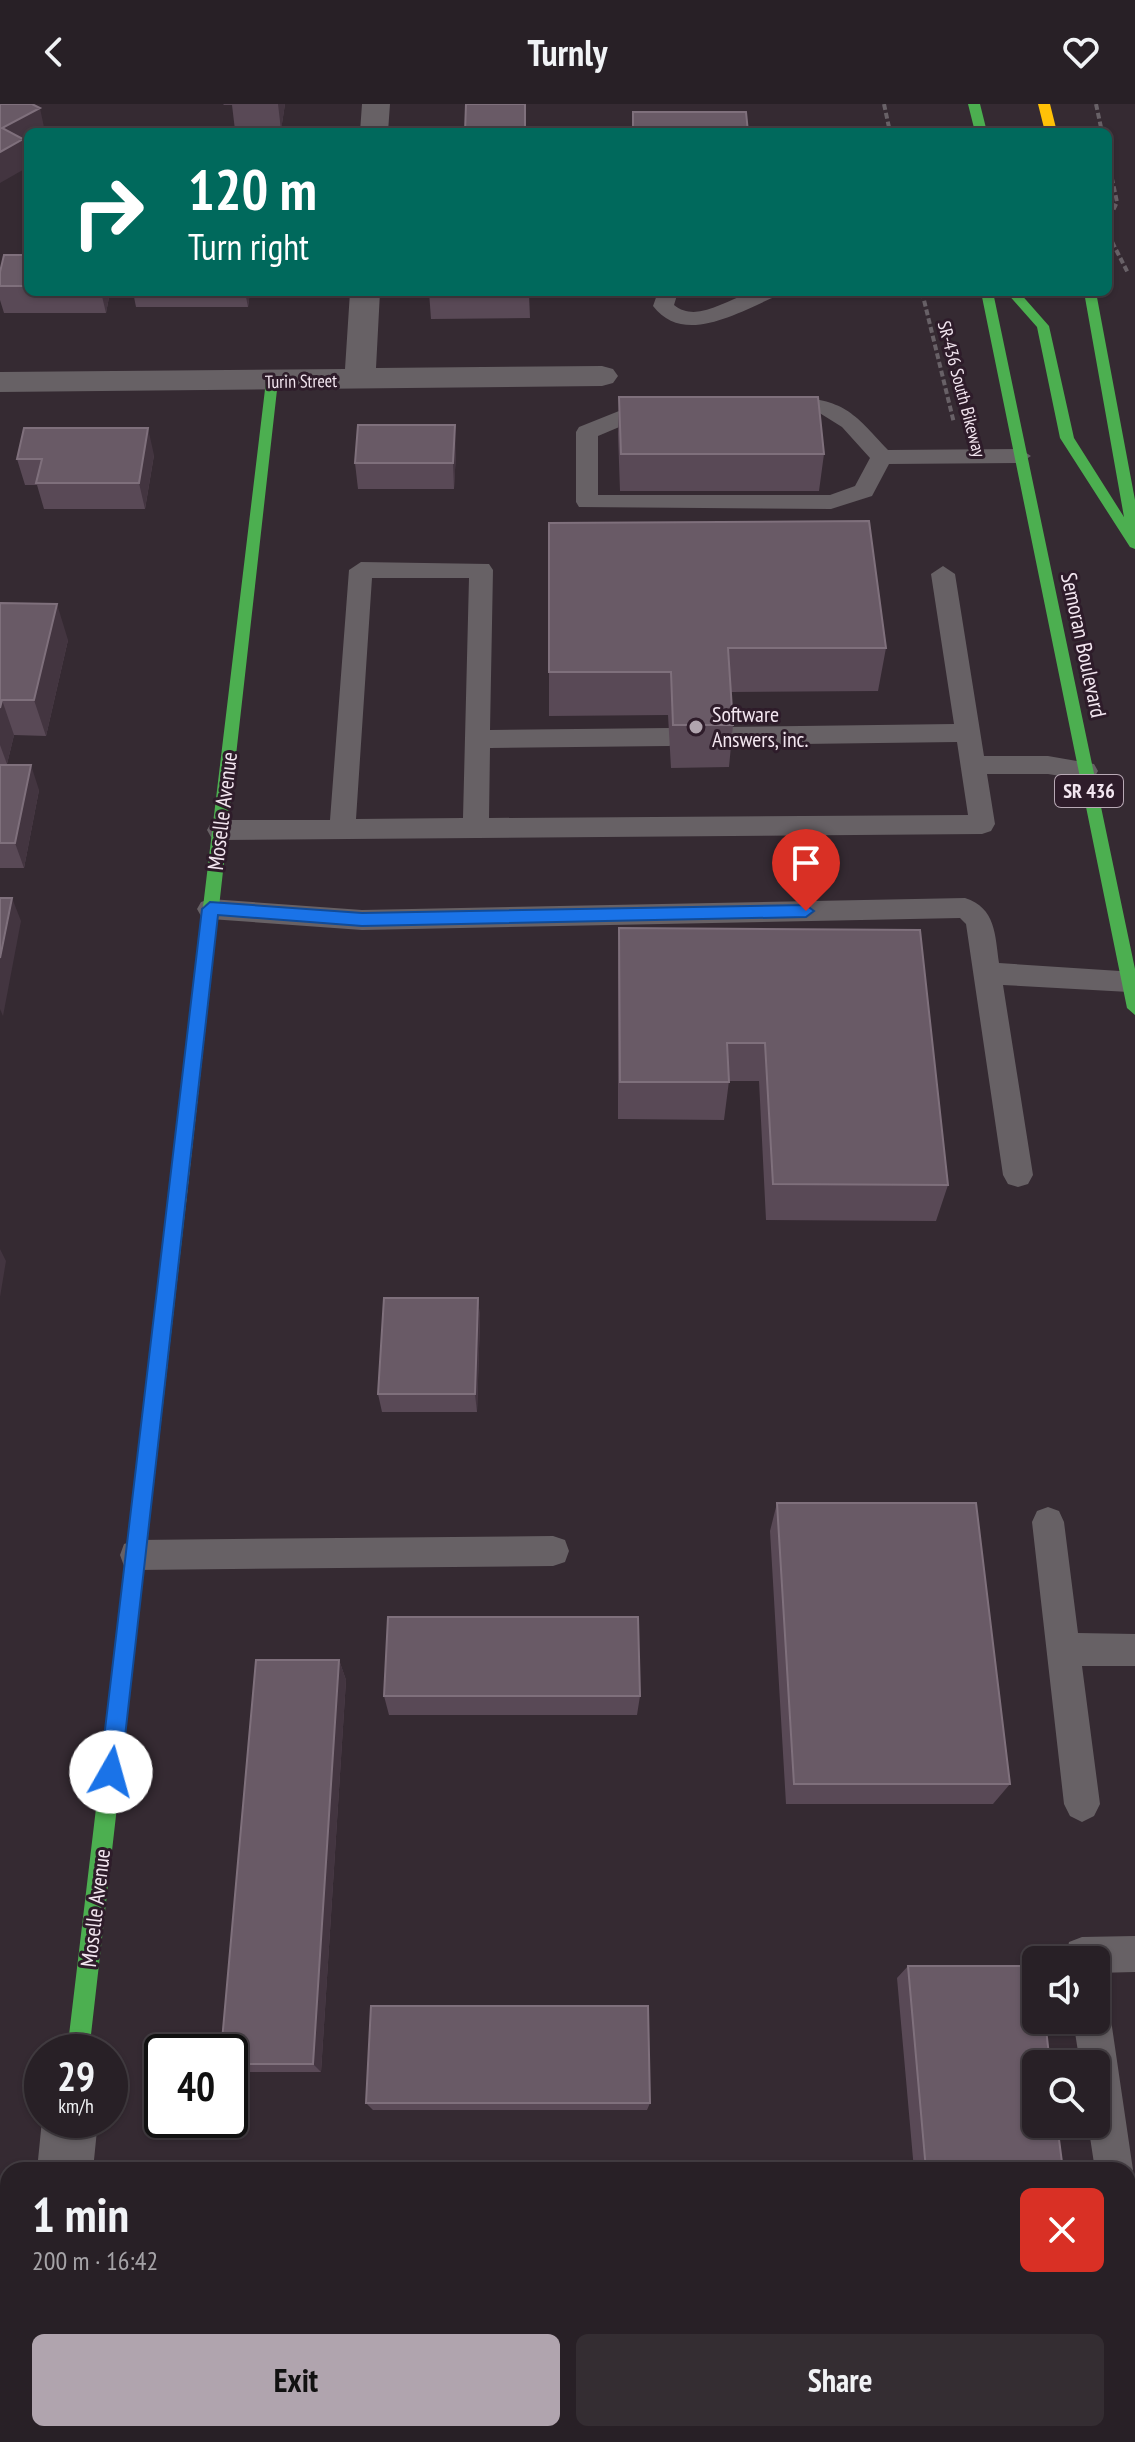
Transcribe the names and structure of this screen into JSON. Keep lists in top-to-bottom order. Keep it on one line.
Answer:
{"streets":{"main road":["Semoran Boulevard","SR 436","Moselle Avenue"],"street":["Turin Street"],"path":["SR-436 South Bikeway"]},"crossings":[["Turin Street","Moselle Avenue"]],"places":["Software Answers, inc."],"page":{"header":"Turnly","turn":["120 m","Turn right"],"speed":"29 km/h","limit":"40","heading":["1 min","200 m · 16:42"],"buttons":["Exit","Share"]}}
